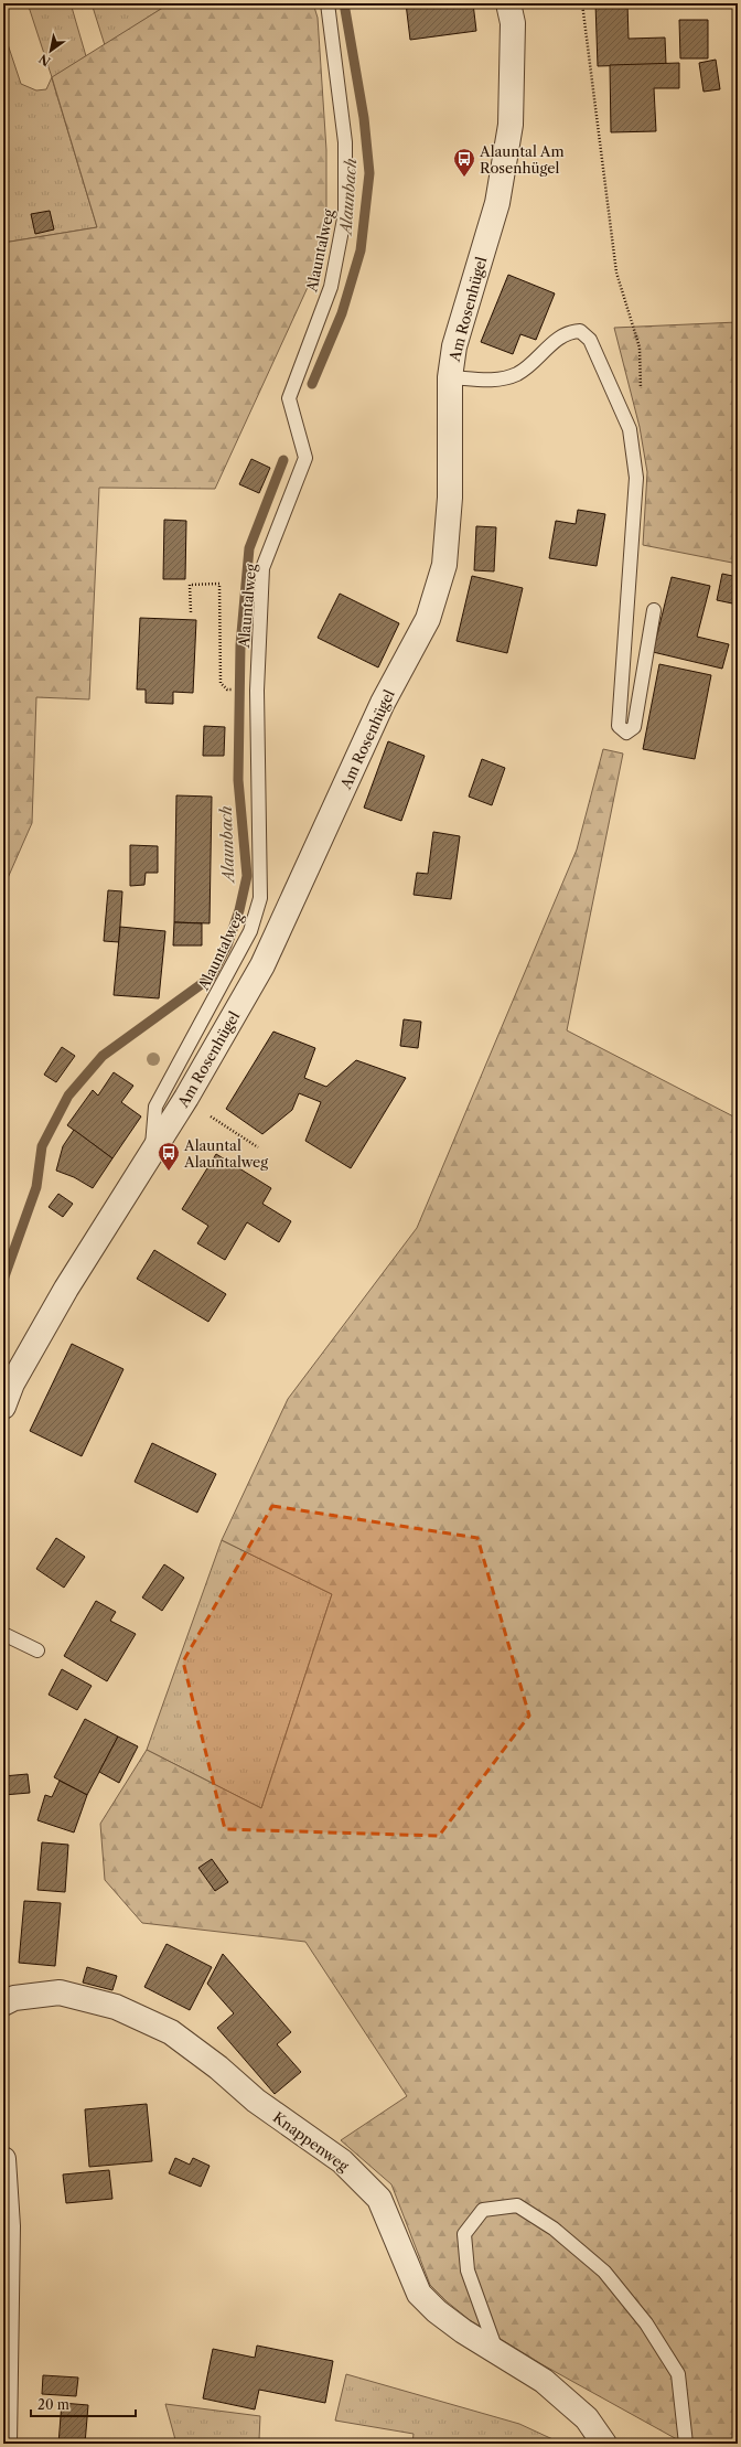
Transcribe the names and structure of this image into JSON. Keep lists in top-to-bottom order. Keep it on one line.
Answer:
{"streets":{"street":["Am Rosenhügel","Knappenweg"],"lane":["Alauntalweg"]},"crossings":[["Alauntalweg","Am Rosenhügel"]],"water":["Alaunbach"],"places":{"bus stop":["Alauntal Am Rosenhügel","Alauntal Alauntalweg"]},"scale_bar":"20 m","north":"bottom left"}
